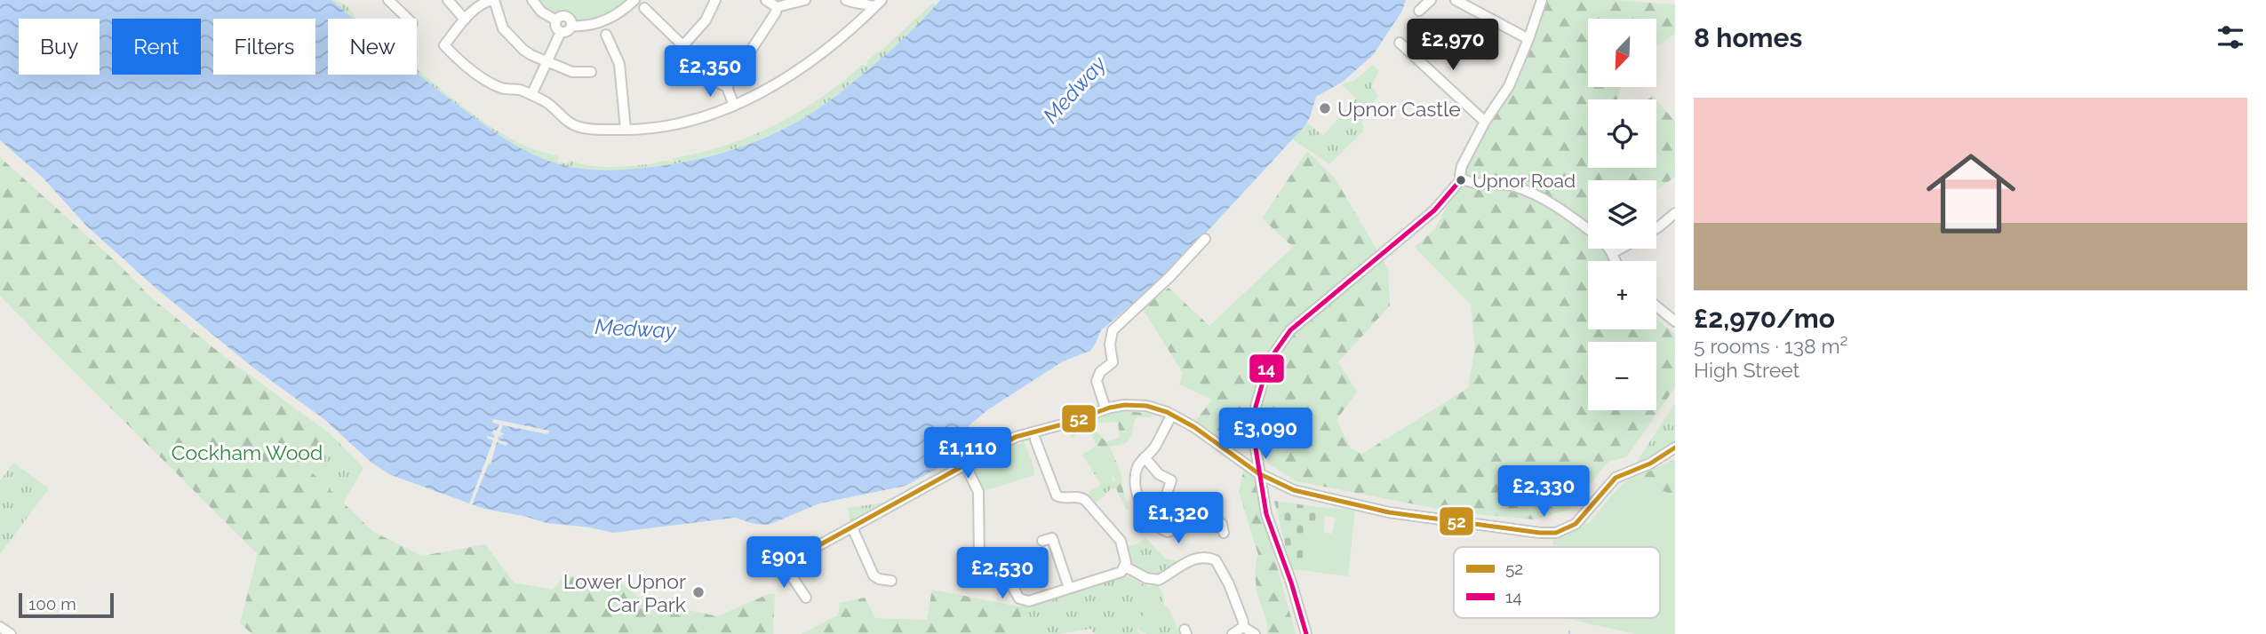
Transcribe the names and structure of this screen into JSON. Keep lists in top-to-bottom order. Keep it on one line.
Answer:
{"water":["Medway"],"parks":["Cockham Wood"],"places":["Upnor Castle","Upnor Road","Lower Upnor Car Park"],"lines":["transit line 14","transit line 52"],"legend":["52","14"],"scale_bar":"100 m","north":"bottom left","page":{"heading":"8 homes","map_buttons":["+","−"],"price":["£2,970","£2,350","£3,090","£1,110","£2,330","£1,320","£901","£2,530"],"chip":["Buy","Rent","Filters","New"],"list":[{"name":"£2,970/mo","note":"5 rooms · 138 m² · High Street"}],"scale":"100 m"}}
